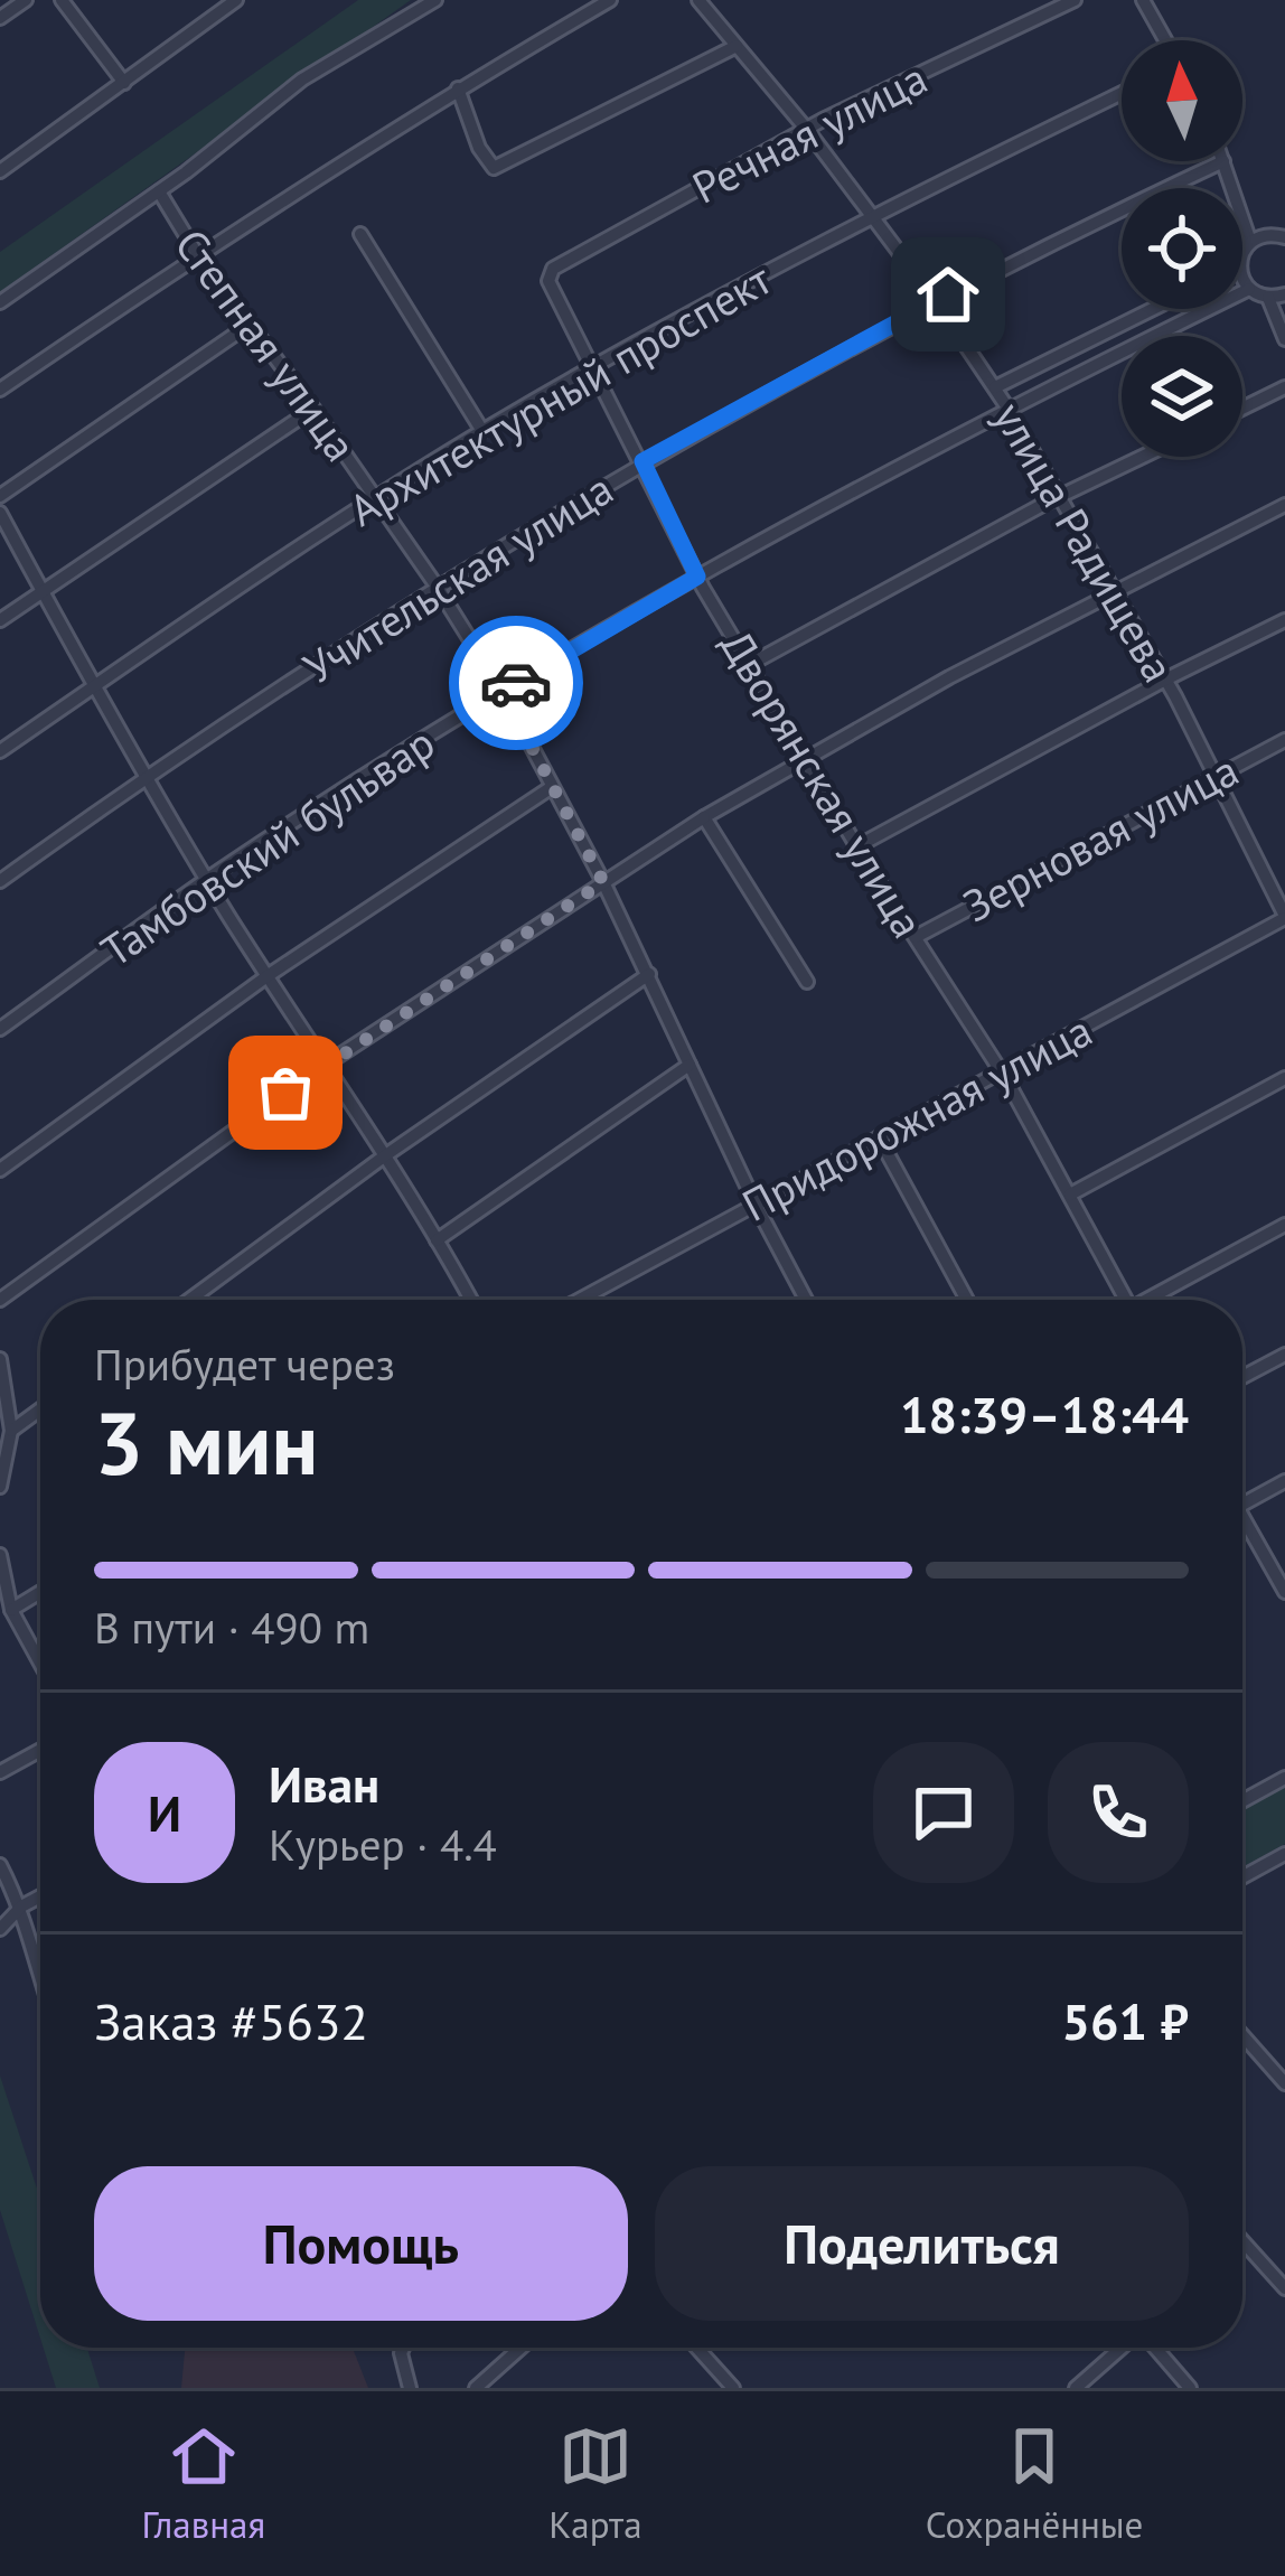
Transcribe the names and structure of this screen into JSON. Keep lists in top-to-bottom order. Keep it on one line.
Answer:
{"streets":{"street":["Речная улица","Степная улица","Архитектурный проспект","улица Радищева","Учительская улица","Дворянская улица","Зерновая улица","Тамбовский бульвар","Придорожная улица"]},"crossings":[["Речная улица","улица Радищева"],["Речная улица","Дворянская улица"],["Степная улица","Архитектурный проспект"],["Степная улица","Учительская улица"],["Степная улица","Тамбовский бульвар"],["Степная улица","Придорожная улица"],["Архитектурный проспект","улица Радищева"],["Архитектурный проспект","Дворянская улица"],["улица Радищева","Учительская улица"],["улица Радищева","Зерновая улица"],["улица Радищева","Тамбовский бульвар"],["улица Радищева","Придорожная улица"],["Учительская улица","Дворянская улица"],["Дворянская улица","Зерновая улица"],["Дворянская улица","Тамбовский бульвар"],["Дворянская улица","Придорожная улица"]],"north":"top","page":{"heading":["3 мин","Прибудет через","18:39–18:44"],"panel":["Иван","Курьер · 4.4","Заказ #5632","561 ₽"],"bar":"В пути · 490 m","round":"И","buttons":["Помощь","Поделиться"],"tabs":["Главная","Карта","Сохранённые"]}}
